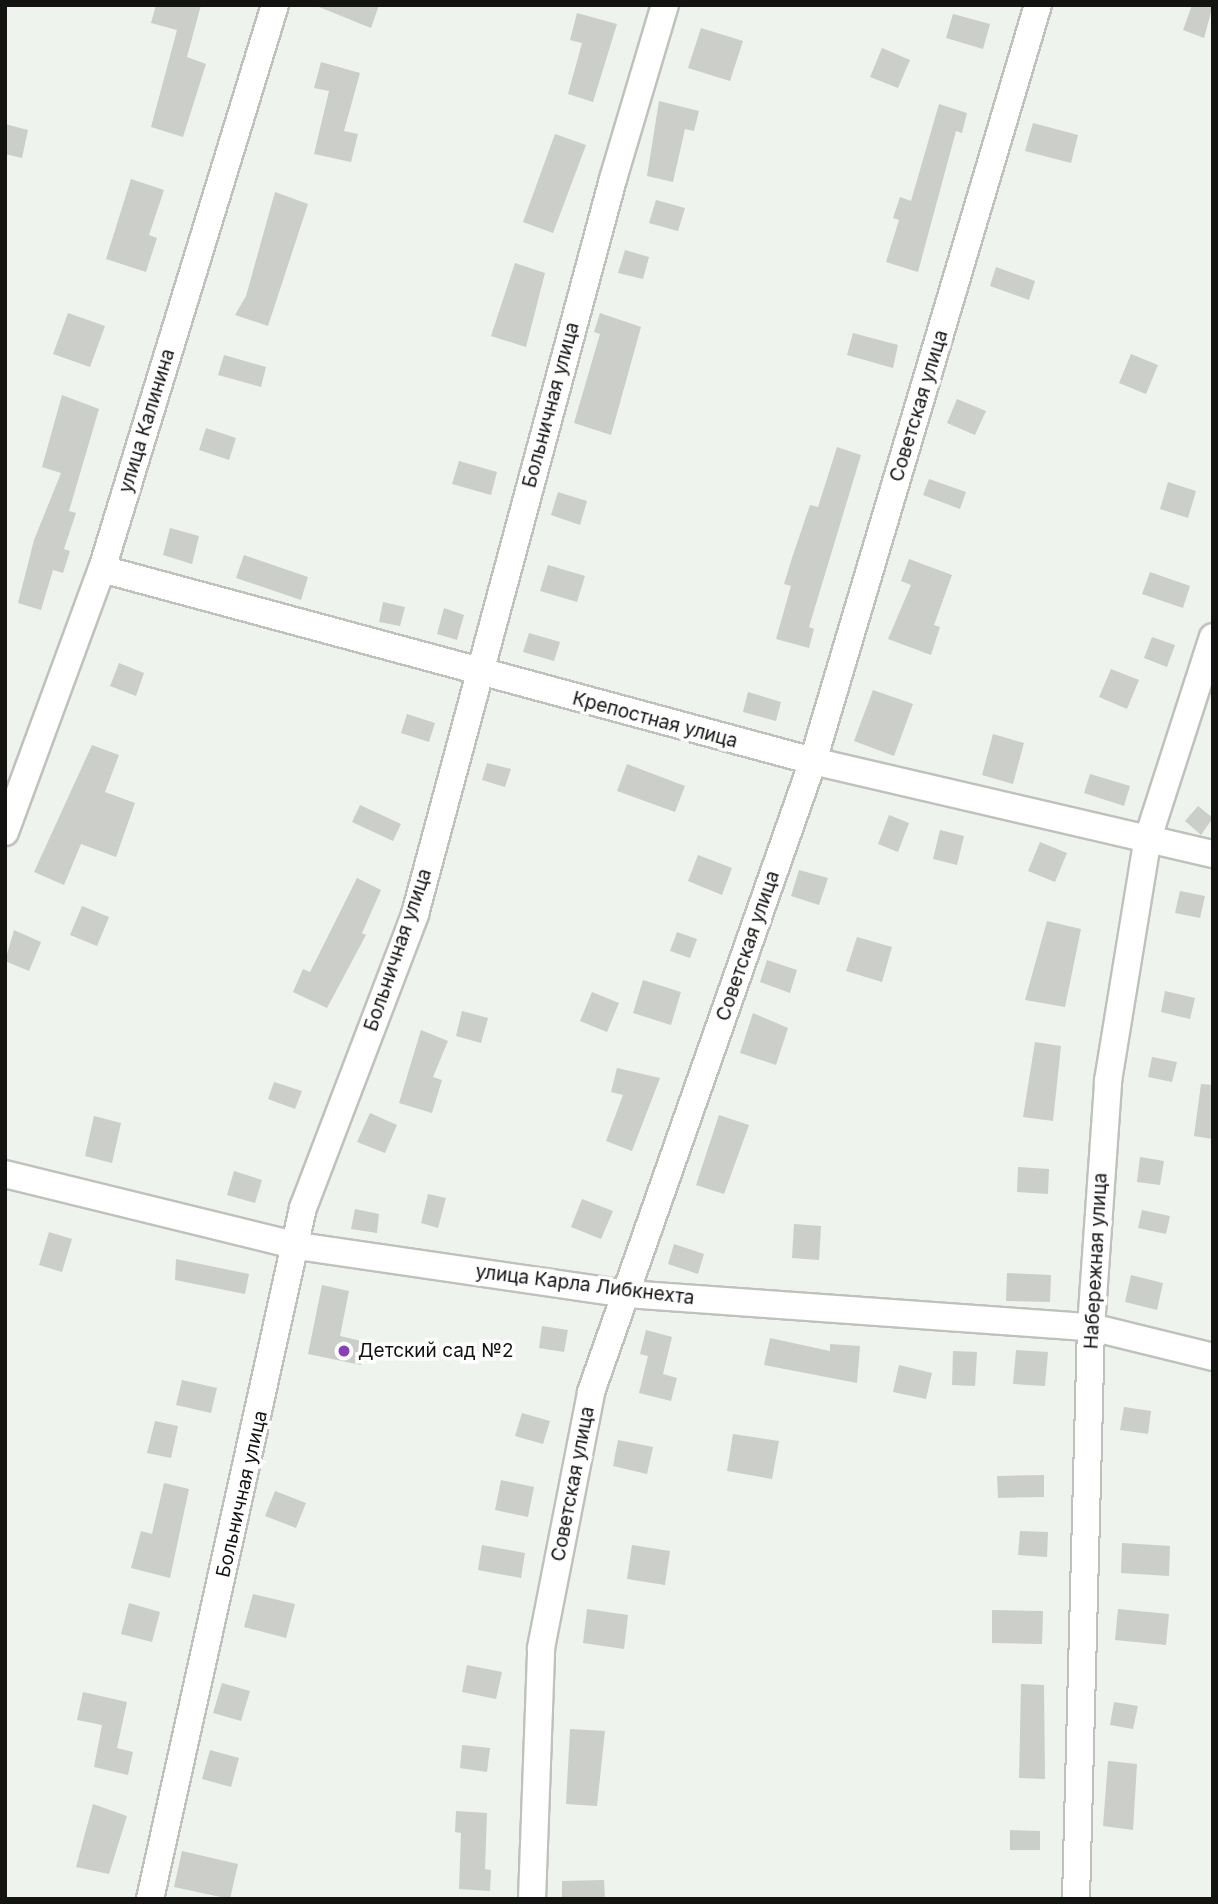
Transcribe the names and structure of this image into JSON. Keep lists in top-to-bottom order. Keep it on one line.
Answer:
{"streets":{"street":["Больничная улица","Советская улица","улица Калинина","Крепостная улица","Набережная улица","улица Карла Либкнехта"]},"crossings":[["Больничная улица","Крепостная улица"],["Больничная улица","улица Карла Либкнехта"],["Советская улица","Крепостная улица"],["Советская улица","улица Карла Либкнехта"],["улица Калинина","Крепостная улица"],["Крепостная улица","Набережная улица"],["Набережная улица","улица Карла Либкнехта"]],"places":["Детский сад №2"]}
